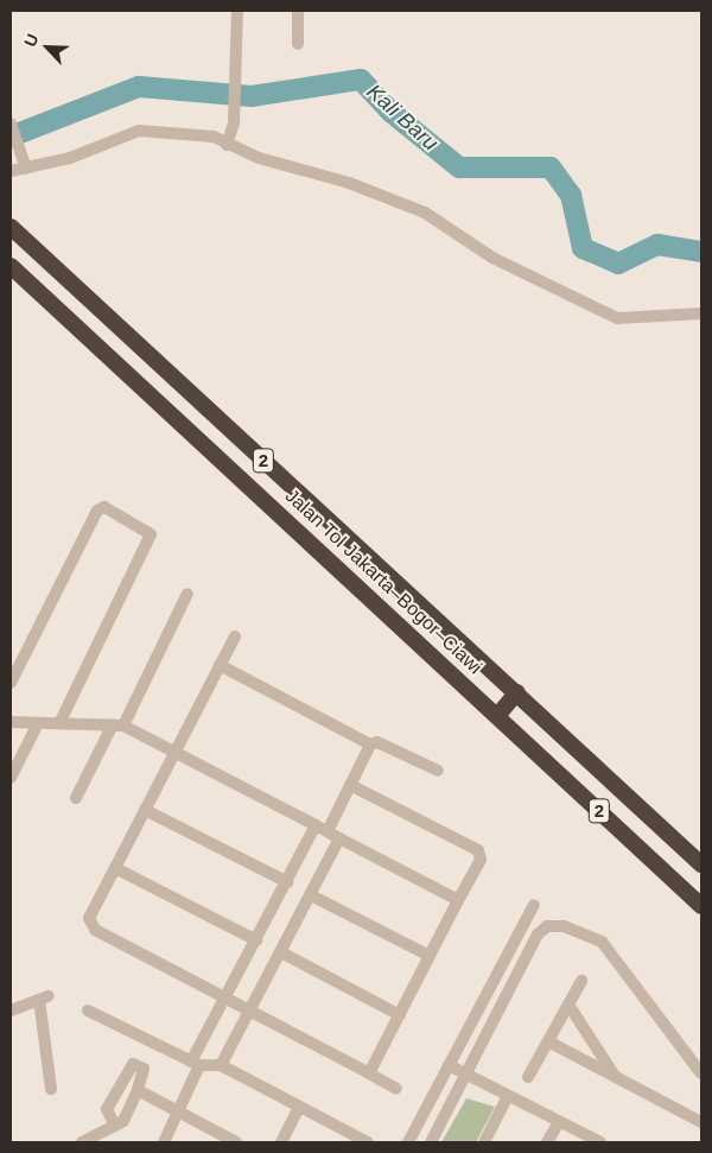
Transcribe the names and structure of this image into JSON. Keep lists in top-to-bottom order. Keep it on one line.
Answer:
{"streets":{"highway":["2","Jalan Tol Jakarta–Bogor–Ciawi"]},"water":["Kali Baru"],"north":"top left"}
